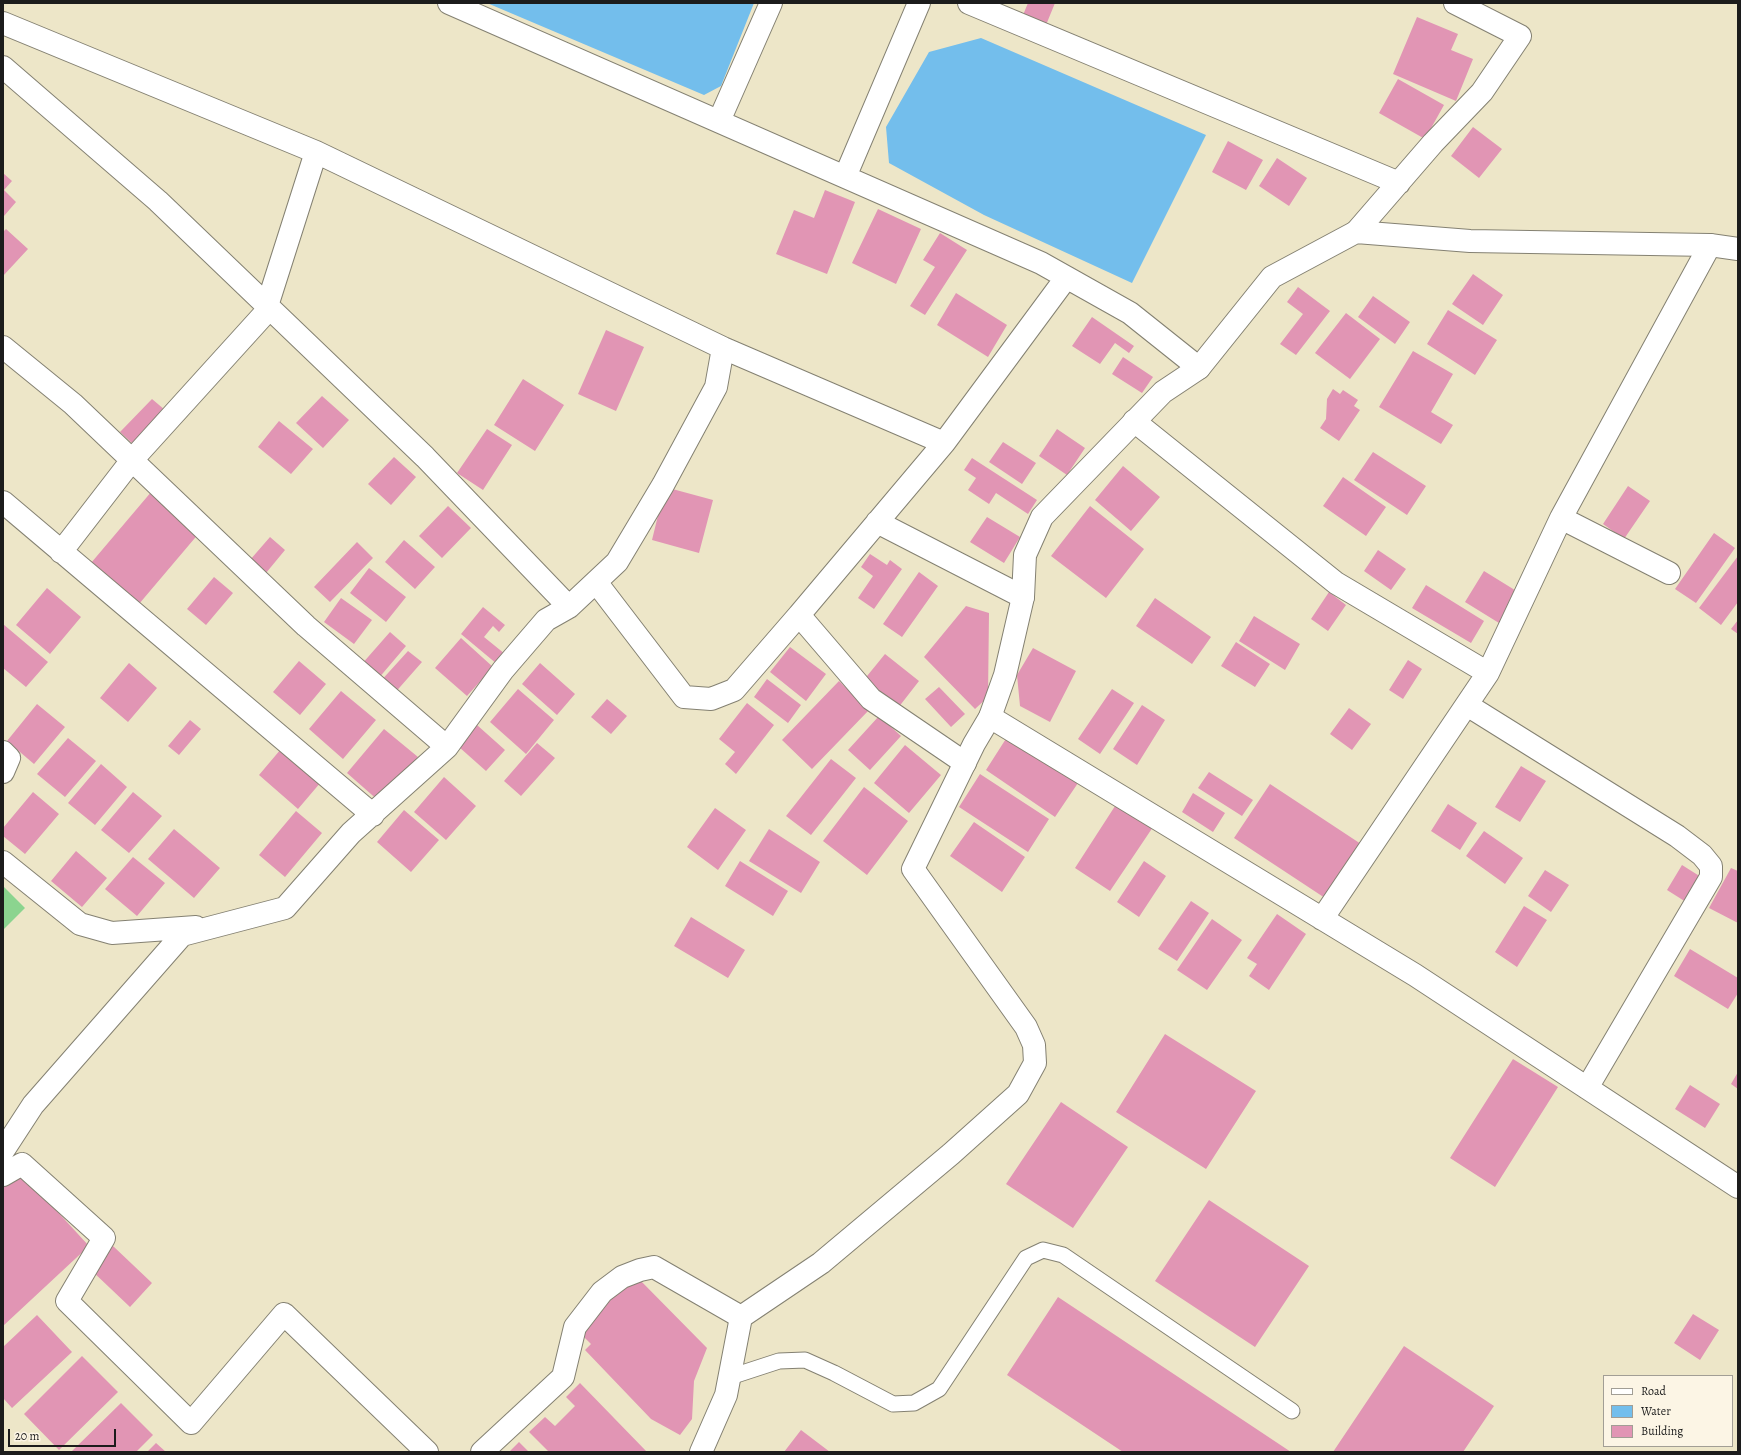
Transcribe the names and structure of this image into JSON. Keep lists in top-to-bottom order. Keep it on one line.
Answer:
{"legend":["Road","Water","Building"],"scale_bar":"20 m"}
